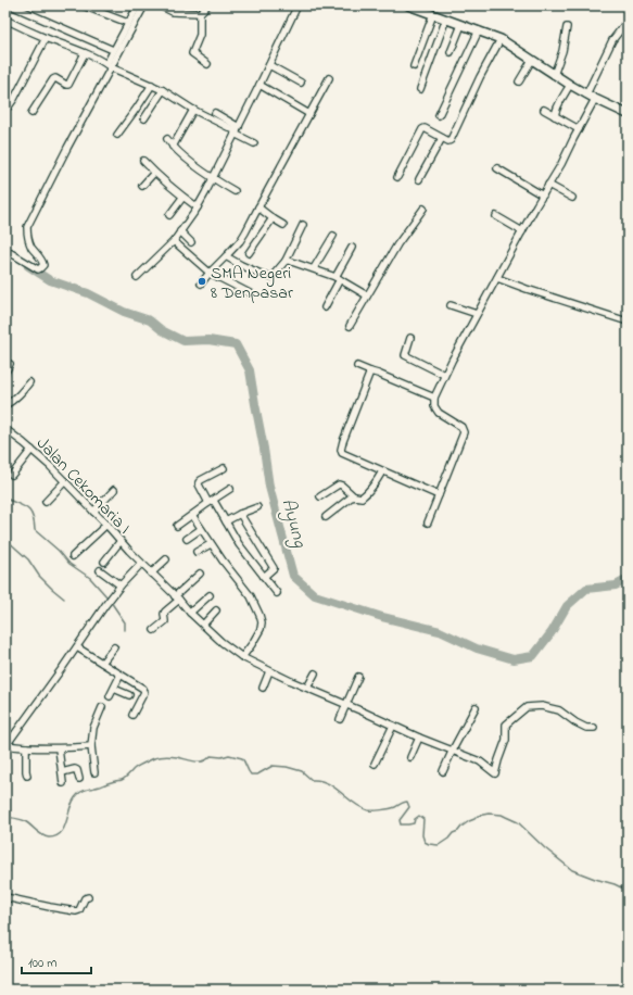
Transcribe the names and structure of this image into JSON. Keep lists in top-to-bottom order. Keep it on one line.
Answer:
{"streets":{"street":["Jalan Cekomaria I"]},"water":["Ayung"],"places":["SMA Negeri 8 Denpasar"],"scale_bar":"100 m"}
